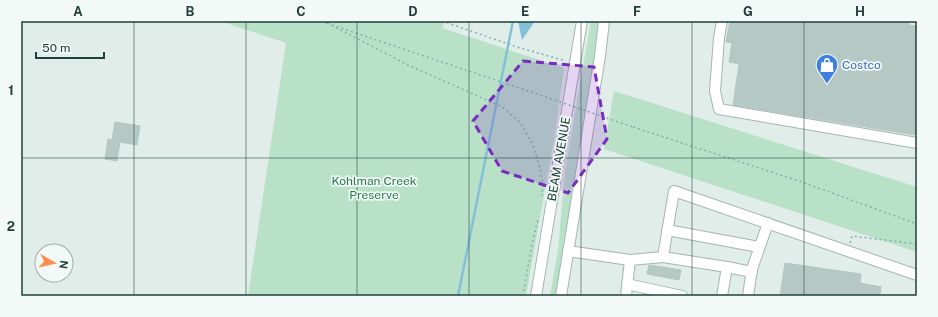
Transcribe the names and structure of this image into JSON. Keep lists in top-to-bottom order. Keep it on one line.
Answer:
{"streets":{"street":["BEAM AVENUE"]},"parks":["Kohlman Creek Preserve"],"places":{"shop":["Costco"]},"scale_bar":"50 m","north":"right","grid":{"columns":["A","B","C","D","E","F","G","H"],"rows":["1","2"]}}
